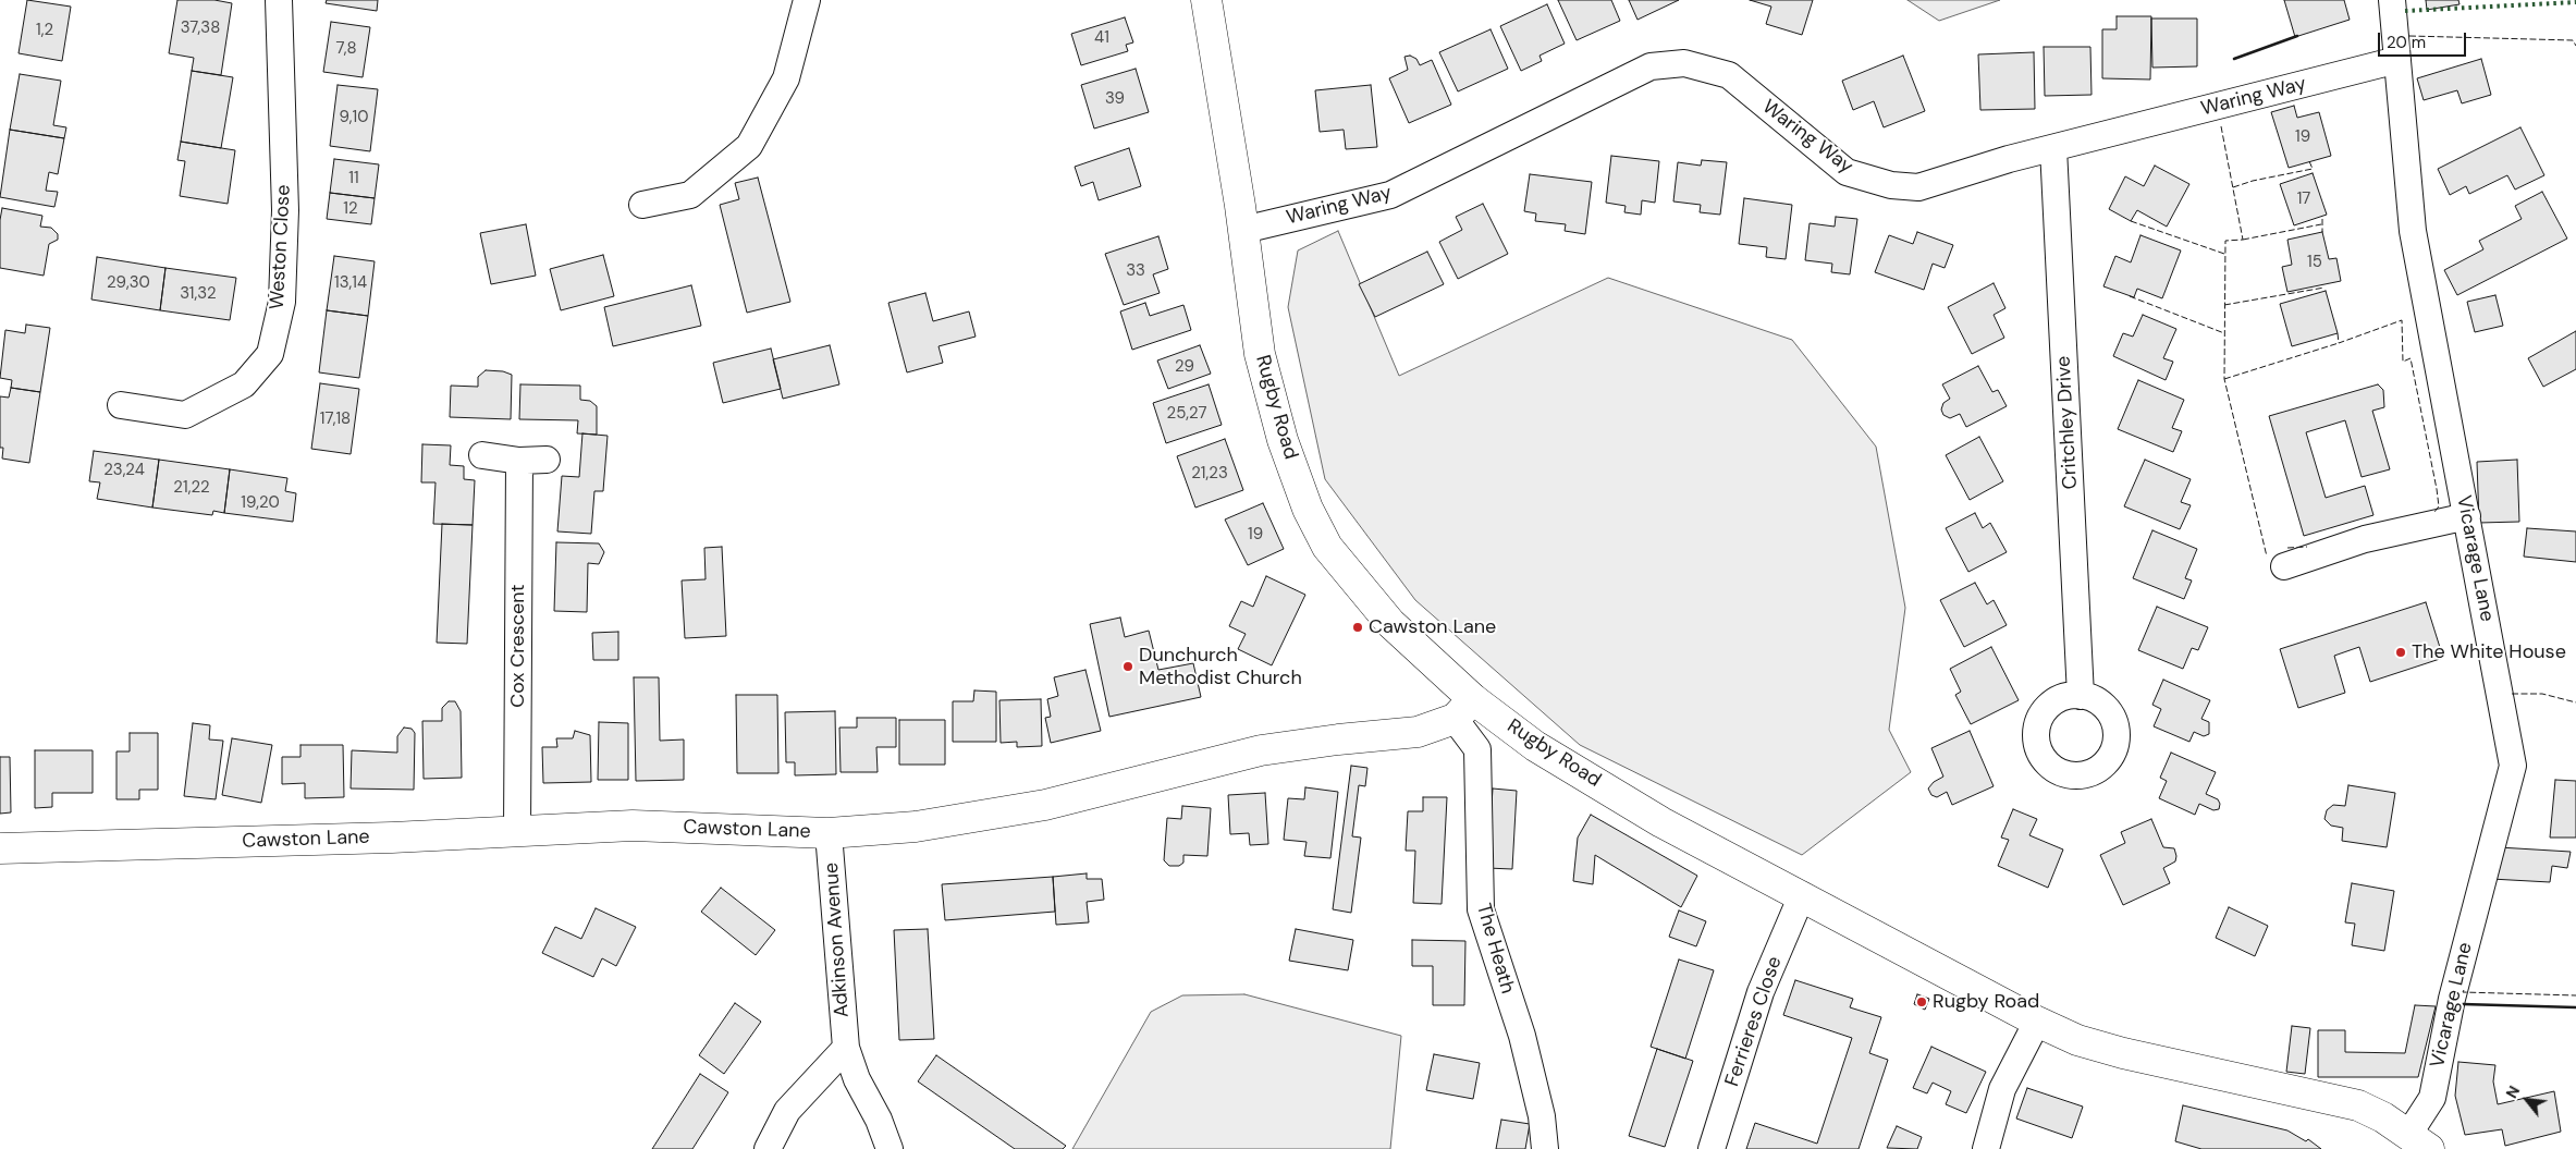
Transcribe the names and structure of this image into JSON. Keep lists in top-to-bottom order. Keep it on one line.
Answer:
{"streets":{"main road":["Rugby Road","Cawston Lane"],"street":["Waring Way","Weston Close","Critchley Drive","Vicarage Lane","Cox Crescent","Adkinson Avenue","The Heath","Ferrieres Close"]},"crossings":[["Waring Way","Rugby Road"],["Waring Way","Critchley Drive"],["Waring Way","Vicarage Lane"],["Rugby Road","Vicarage Lane"],["Rugby Road","Cawston Lane"],["Rugby Road","The Heath"],["Rugby Road","Ferrieres Close"],["Cox Crescent","Cawston Lane"],["Cawston Lane","Adkinson Avenue"],["Cawston Lane","The Heath"]],"places":["Cawston Lane","The White House","Dunchurch Methodist Church","Rugby Road"],"house_numbers":["37,38","1,2","41","7,8","39","9,10","19","11","17","12","15","33","29,30","13,14","31,32","29","25,27","17,18","23,24","21,23","21,22","19,20","19"],"scale_bar":"20 m","north":"top left"}
